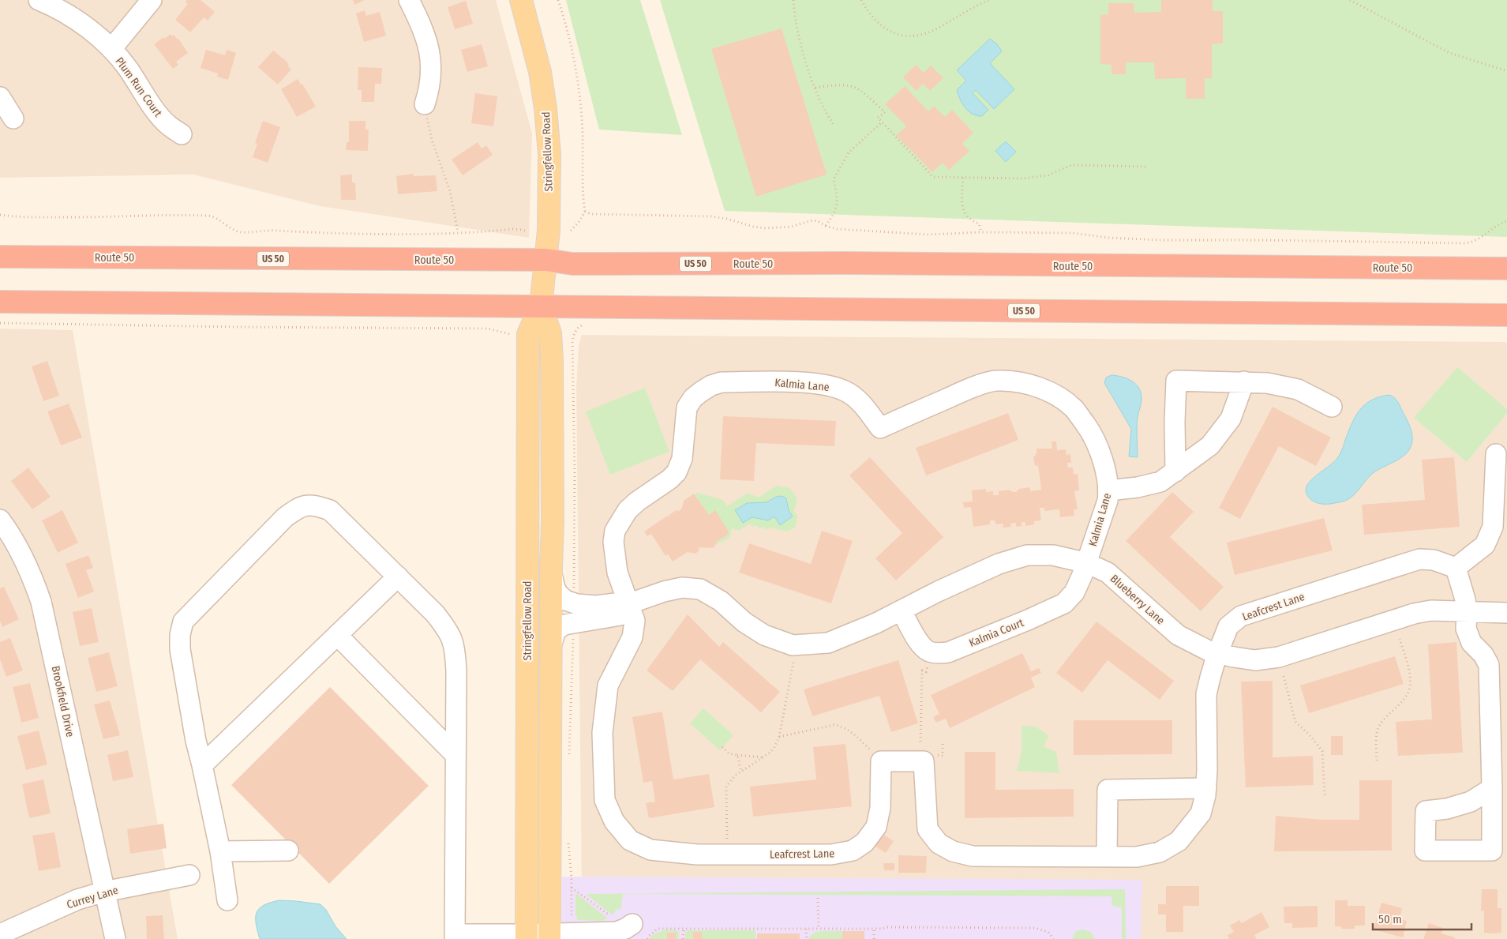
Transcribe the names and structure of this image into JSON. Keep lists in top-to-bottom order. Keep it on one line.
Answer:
{"streets":{"highway":["Route 50","US 50"],"main road":["Stringfellow Road"],"street":["Plum Run Court","Kalmia Lane","Blueberry Lane","Leafcrest Lane","Kalmia Court","Brookfield Drive","Currey Lane"]},"crossings":[["Stringfellow Road","Route 50"],["Stringfellow Road","US 50"],["Stringfellow Road","Blueberry Lane"],["Kalmia Lane","Blueberry Lane"],["Kalmia Lane","Leafcrest Lane"],["Kalmia Lane","Kalmia Court"],["Blueberry Lane","Leafcrest Lane"],["Blueberry Lane","Kalmia Court"],["Brookfield Drive","Currey Lane"]],"scale_bar":"50 m"}
